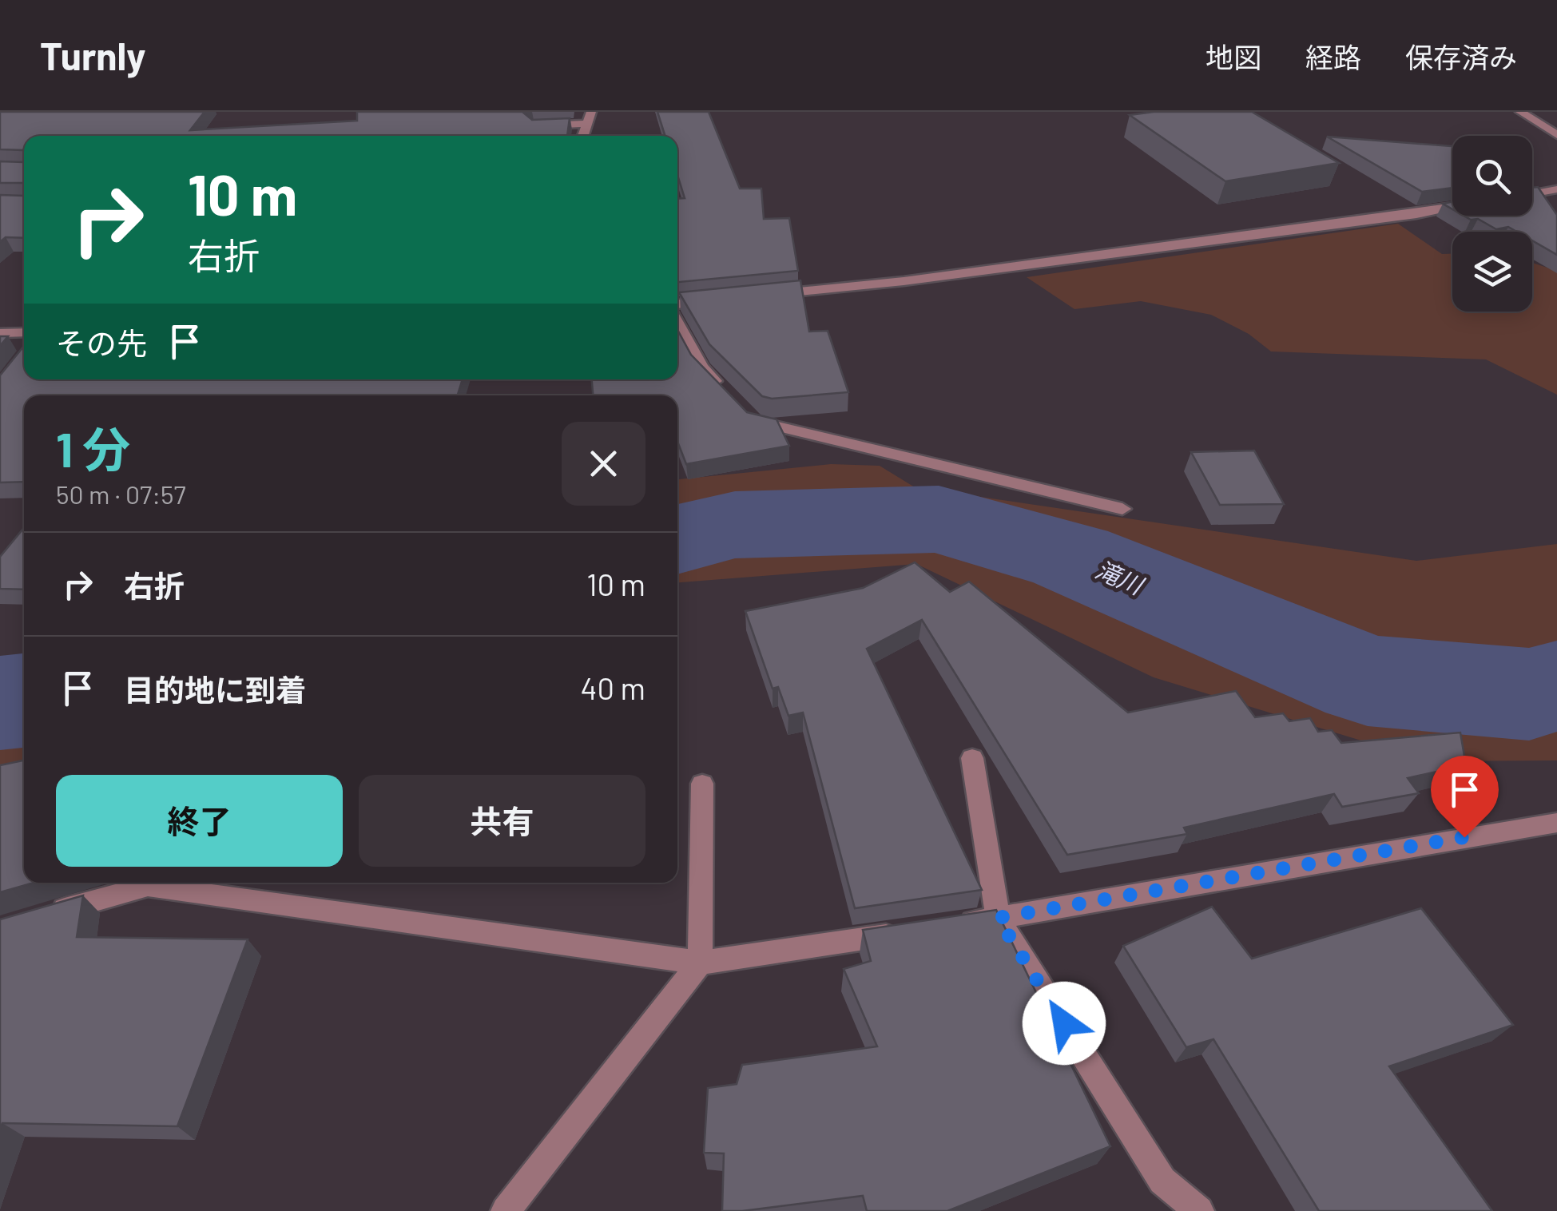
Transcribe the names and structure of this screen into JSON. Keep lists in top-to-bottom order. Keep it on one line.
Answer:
{"water":["滝川"],"page":{"header":"Turnly","nav":["地図","経路","保存済み"],"turn":["10 m","右折"],"then":"その先","heading":["1 分","50 m · 07:57"],"list":[{"name":"右折","value":"10 m"},{"name":"目的地に到着","value":"40 m"}],"buttons":["終了","共有"]}}
